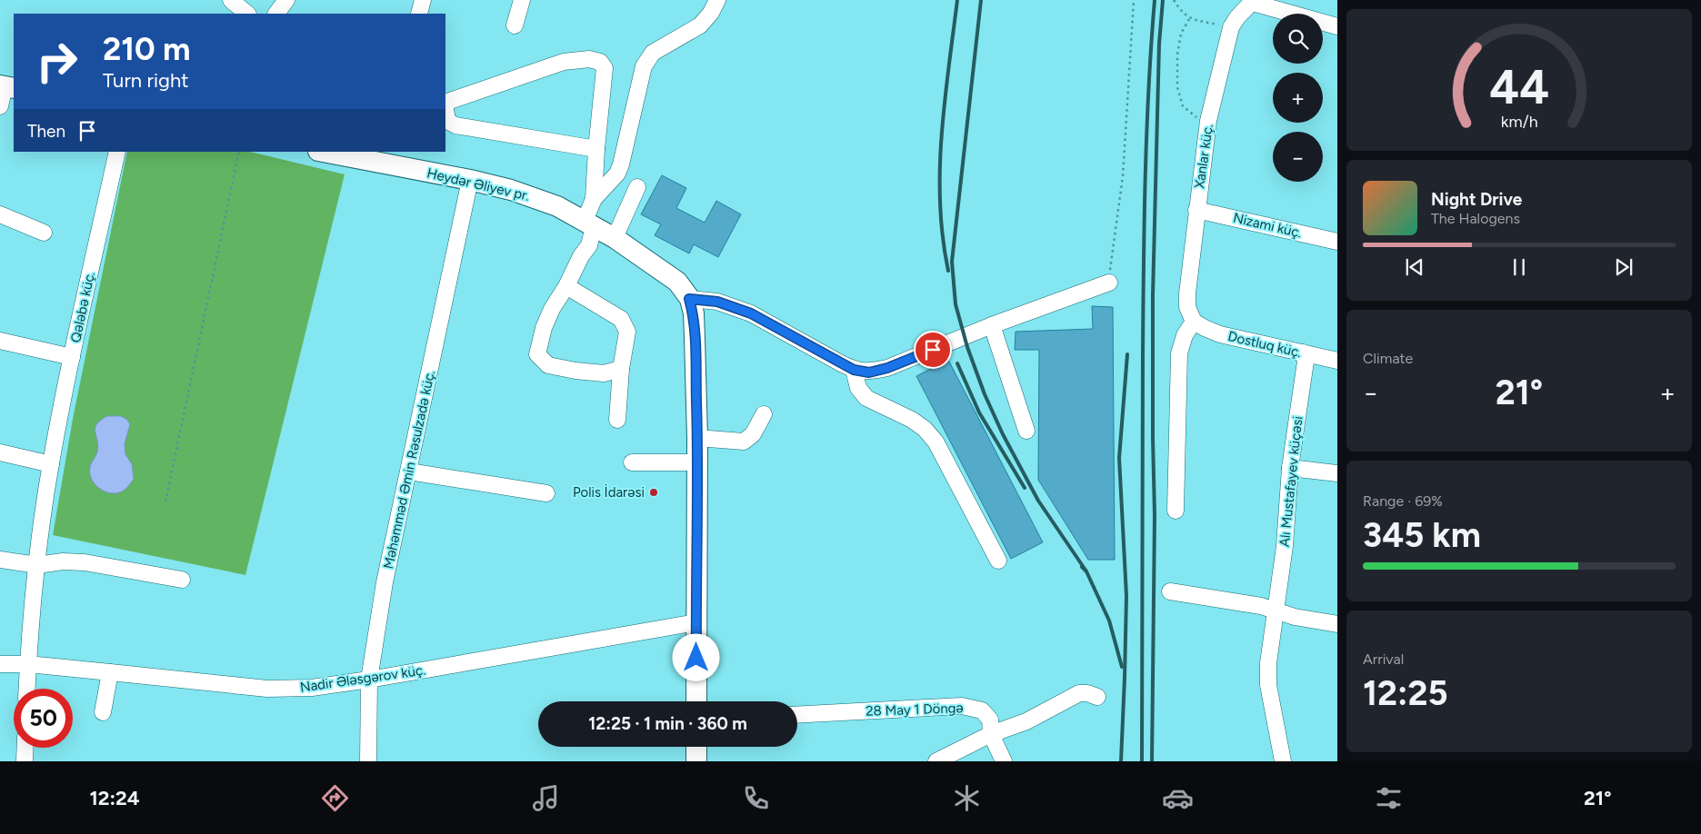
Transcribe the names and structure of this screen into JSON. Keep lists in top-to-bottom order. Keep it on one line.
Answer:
{"streets":{"main road":["Heydər Əliyev pr."],"street":["Xanlar küç.","Nizami küç.","Qələbə küç.","Dostluq küç.","Məhəmməd Əmin Rəsulzadə küç.","Alı Mustafayev küçəsi","Nadir Ələsgərov küç.","28 May 1 Döngə"]},"crossings":[["Xanlar küç.","Nizami küç."],["Xanlar küç.","Dostluq küç."],["Heydər Əliyev pr.","Məhəmməd Əmin Rəsulzadə küç."],["Qələbə küç.","Nadir Ələsgərov küç."],["Dostluq küç.","Alı Mustafayev küçəsi"],["Məhəmməd Əmin Rəsulzadə küç.","Nadir Ələsgərov küç."]],"places":["Polis İdarəsi"],"page":{"map_buttons":["+","−"],"turn":["210 m","Turn right"],"then":"Then","song":["Night Drive","The Halogens"],"tile":["Climate",["Range · 69%","345 km"],["Arrival","12:25"]],"heat":["−","21°","+"],"limit":"50","trip":"12:25 · 1 min · 360 m","tabs":["12:24","21°"],"gauge":["44","km/h"]}}
